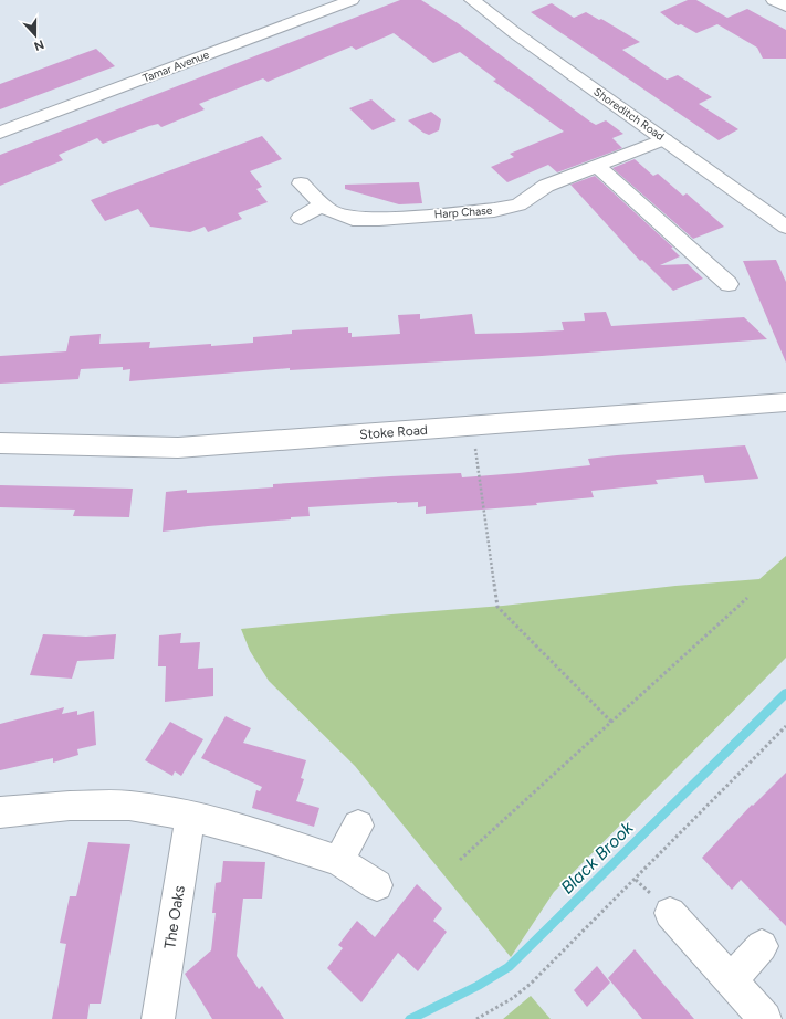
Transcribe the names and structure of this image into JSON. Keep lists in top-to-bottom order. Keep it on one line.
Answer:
{"streets":{"street":["Tamar Avenue","Shoreditch Road","Harp Chase","Stoke Road","The Oaks"]},"crossings":[["Shoreditch Road","Harp Chase"]],"water":["Black Brook"],"north":"bottom"}
